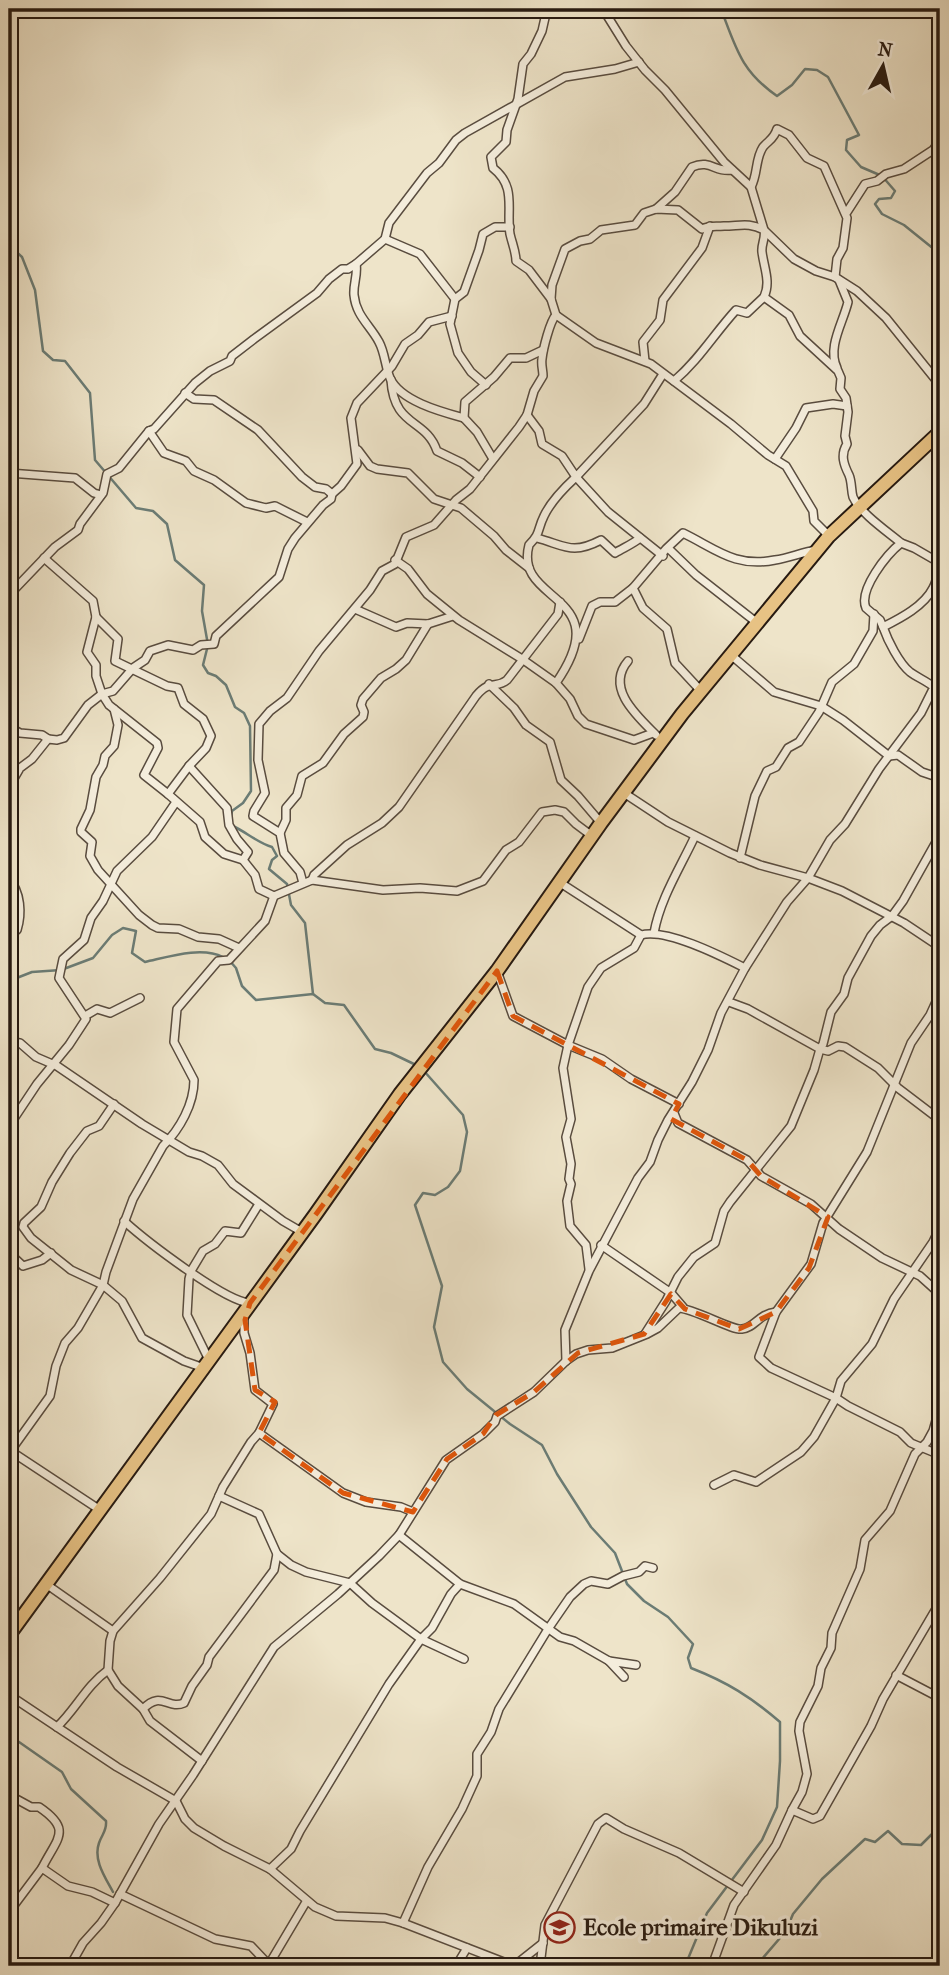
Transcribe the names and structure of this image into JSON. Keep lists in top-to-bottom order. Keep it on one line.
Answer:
{"places":{"school or university":["Ecole primaire Dikuluzi"]},"north":"top"}
